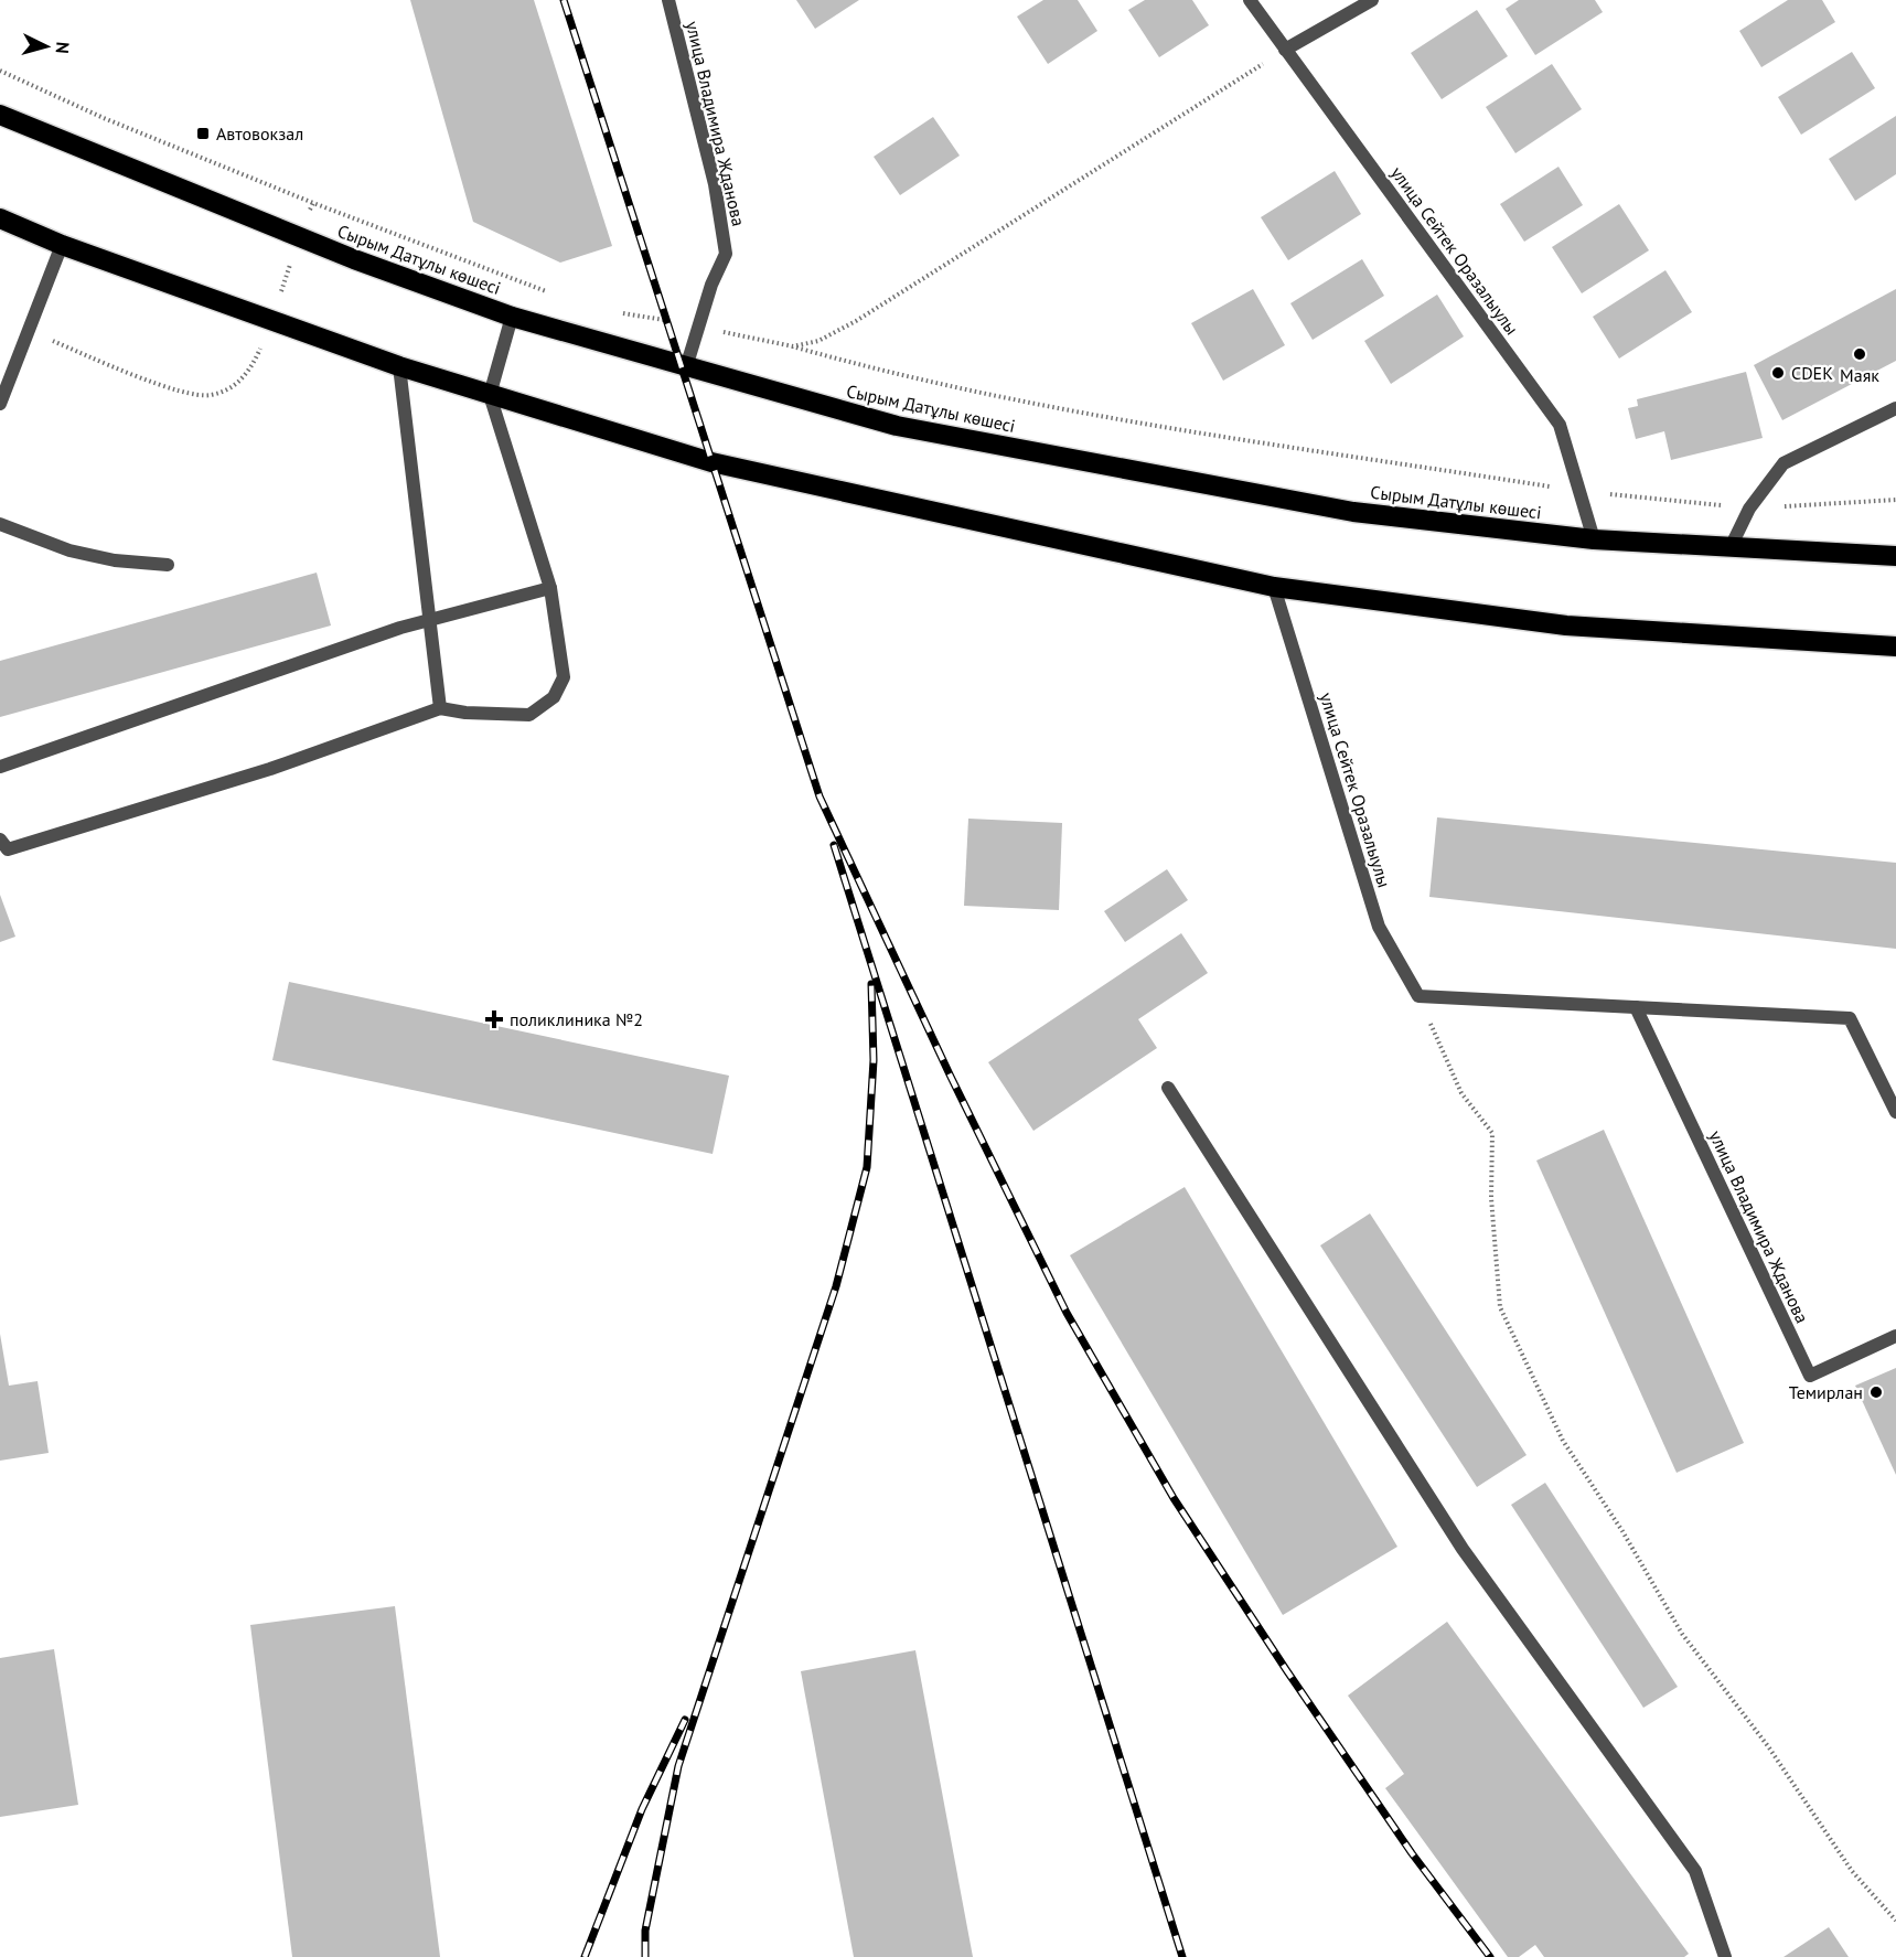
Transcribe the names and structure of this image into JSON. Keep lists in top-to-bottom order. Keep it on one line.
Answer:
{"streets":{"highway":["Сырым Датұлы көшесі"],"street":["улица Владимира Жданова","улица Сейтек Оразалыулы"]},"crossings":[["улица Владимира Жданова","Сырым Датұлы көшесі"],["улица Сейтек Оразалыулы","Сырым Датұлы көшесі"]],"places":{"transit":["Автовокзал"],"other":["Маяк","CDEK","Темирлан"],"health":["поликлиника №2"]},"north":"right"}
